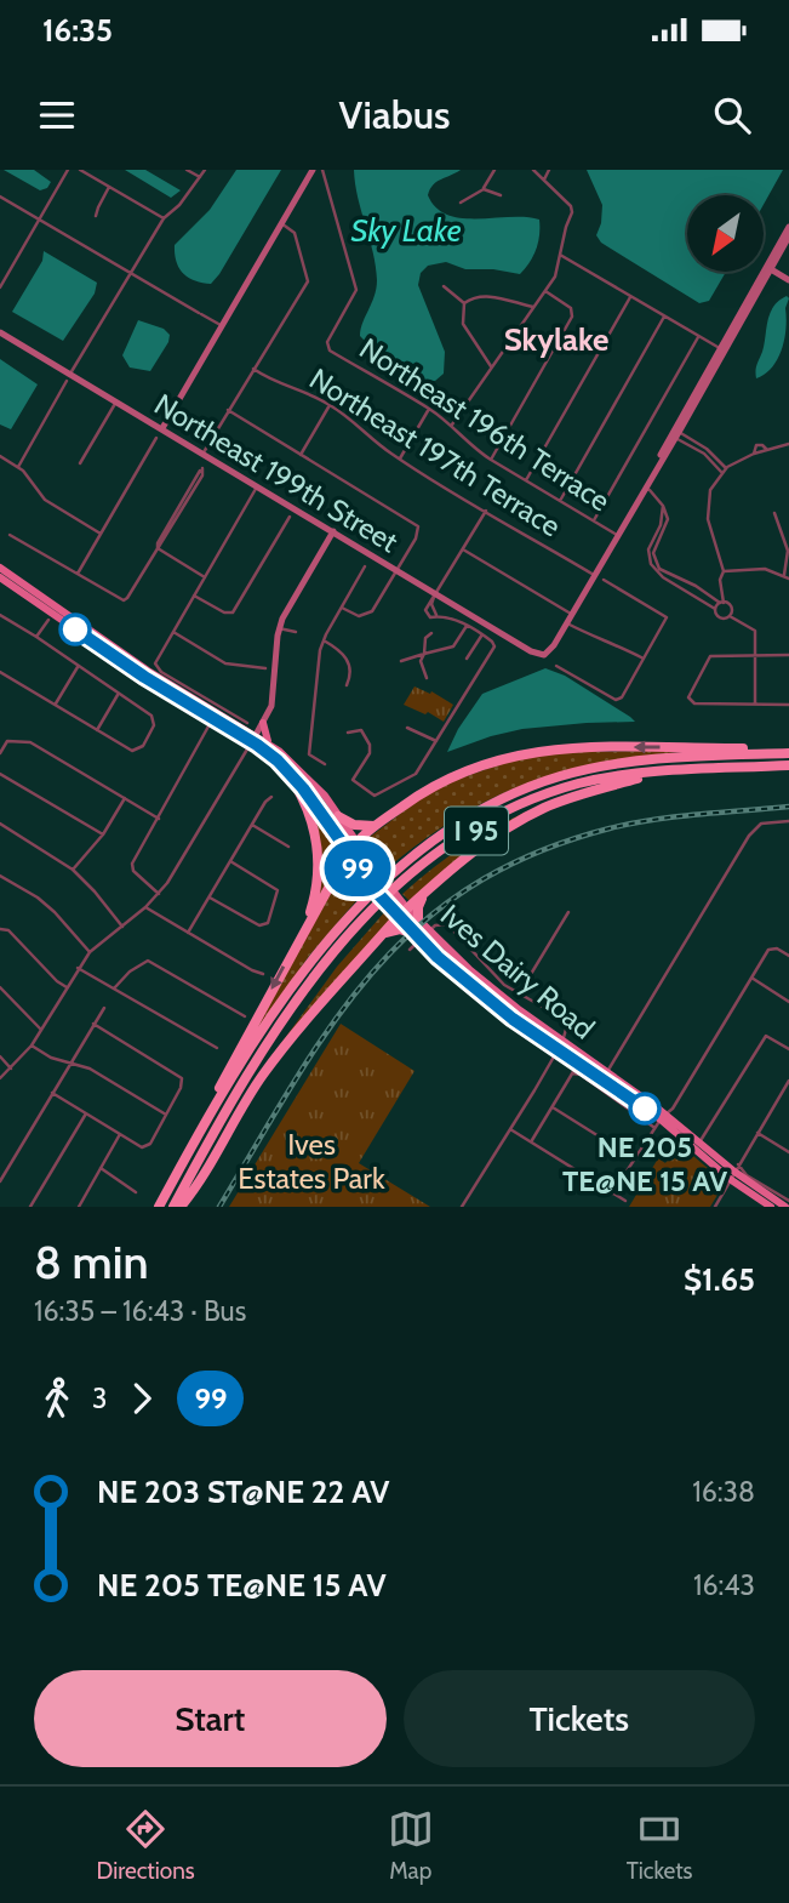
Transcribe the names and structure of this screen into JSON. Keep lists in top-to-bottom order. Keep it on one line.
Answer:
{"streets":{"highway":["I 95"],"main road":["Ives Dairy Road"],"street":["Northeast 196th Terrace","Northeast 197th Terrace","Northeast 199th Street"]},"districts":["Skylake"],"water":["Sky Lake"],"parks":["Ives Estates Park"],"places":["NE 205 TE@NE 15 AV"],"lines":["bus line 99"],"north":"bottom left","page":{"status":"16:35","header":"Viabus","on_map":"99","heading":["8 min","16:35 – 16:43 · Bus","$1.65"],"legs":["3","99"],"list":[{"name":"NE 203 ST@NE 22 AV","value":"16:38"},{"name":"NE 205 TE@NE 15 AV","value":"16:43"}],"buttons":["Start","Tickets"],"tabs":["Directions","Map","Tickets"]}}
